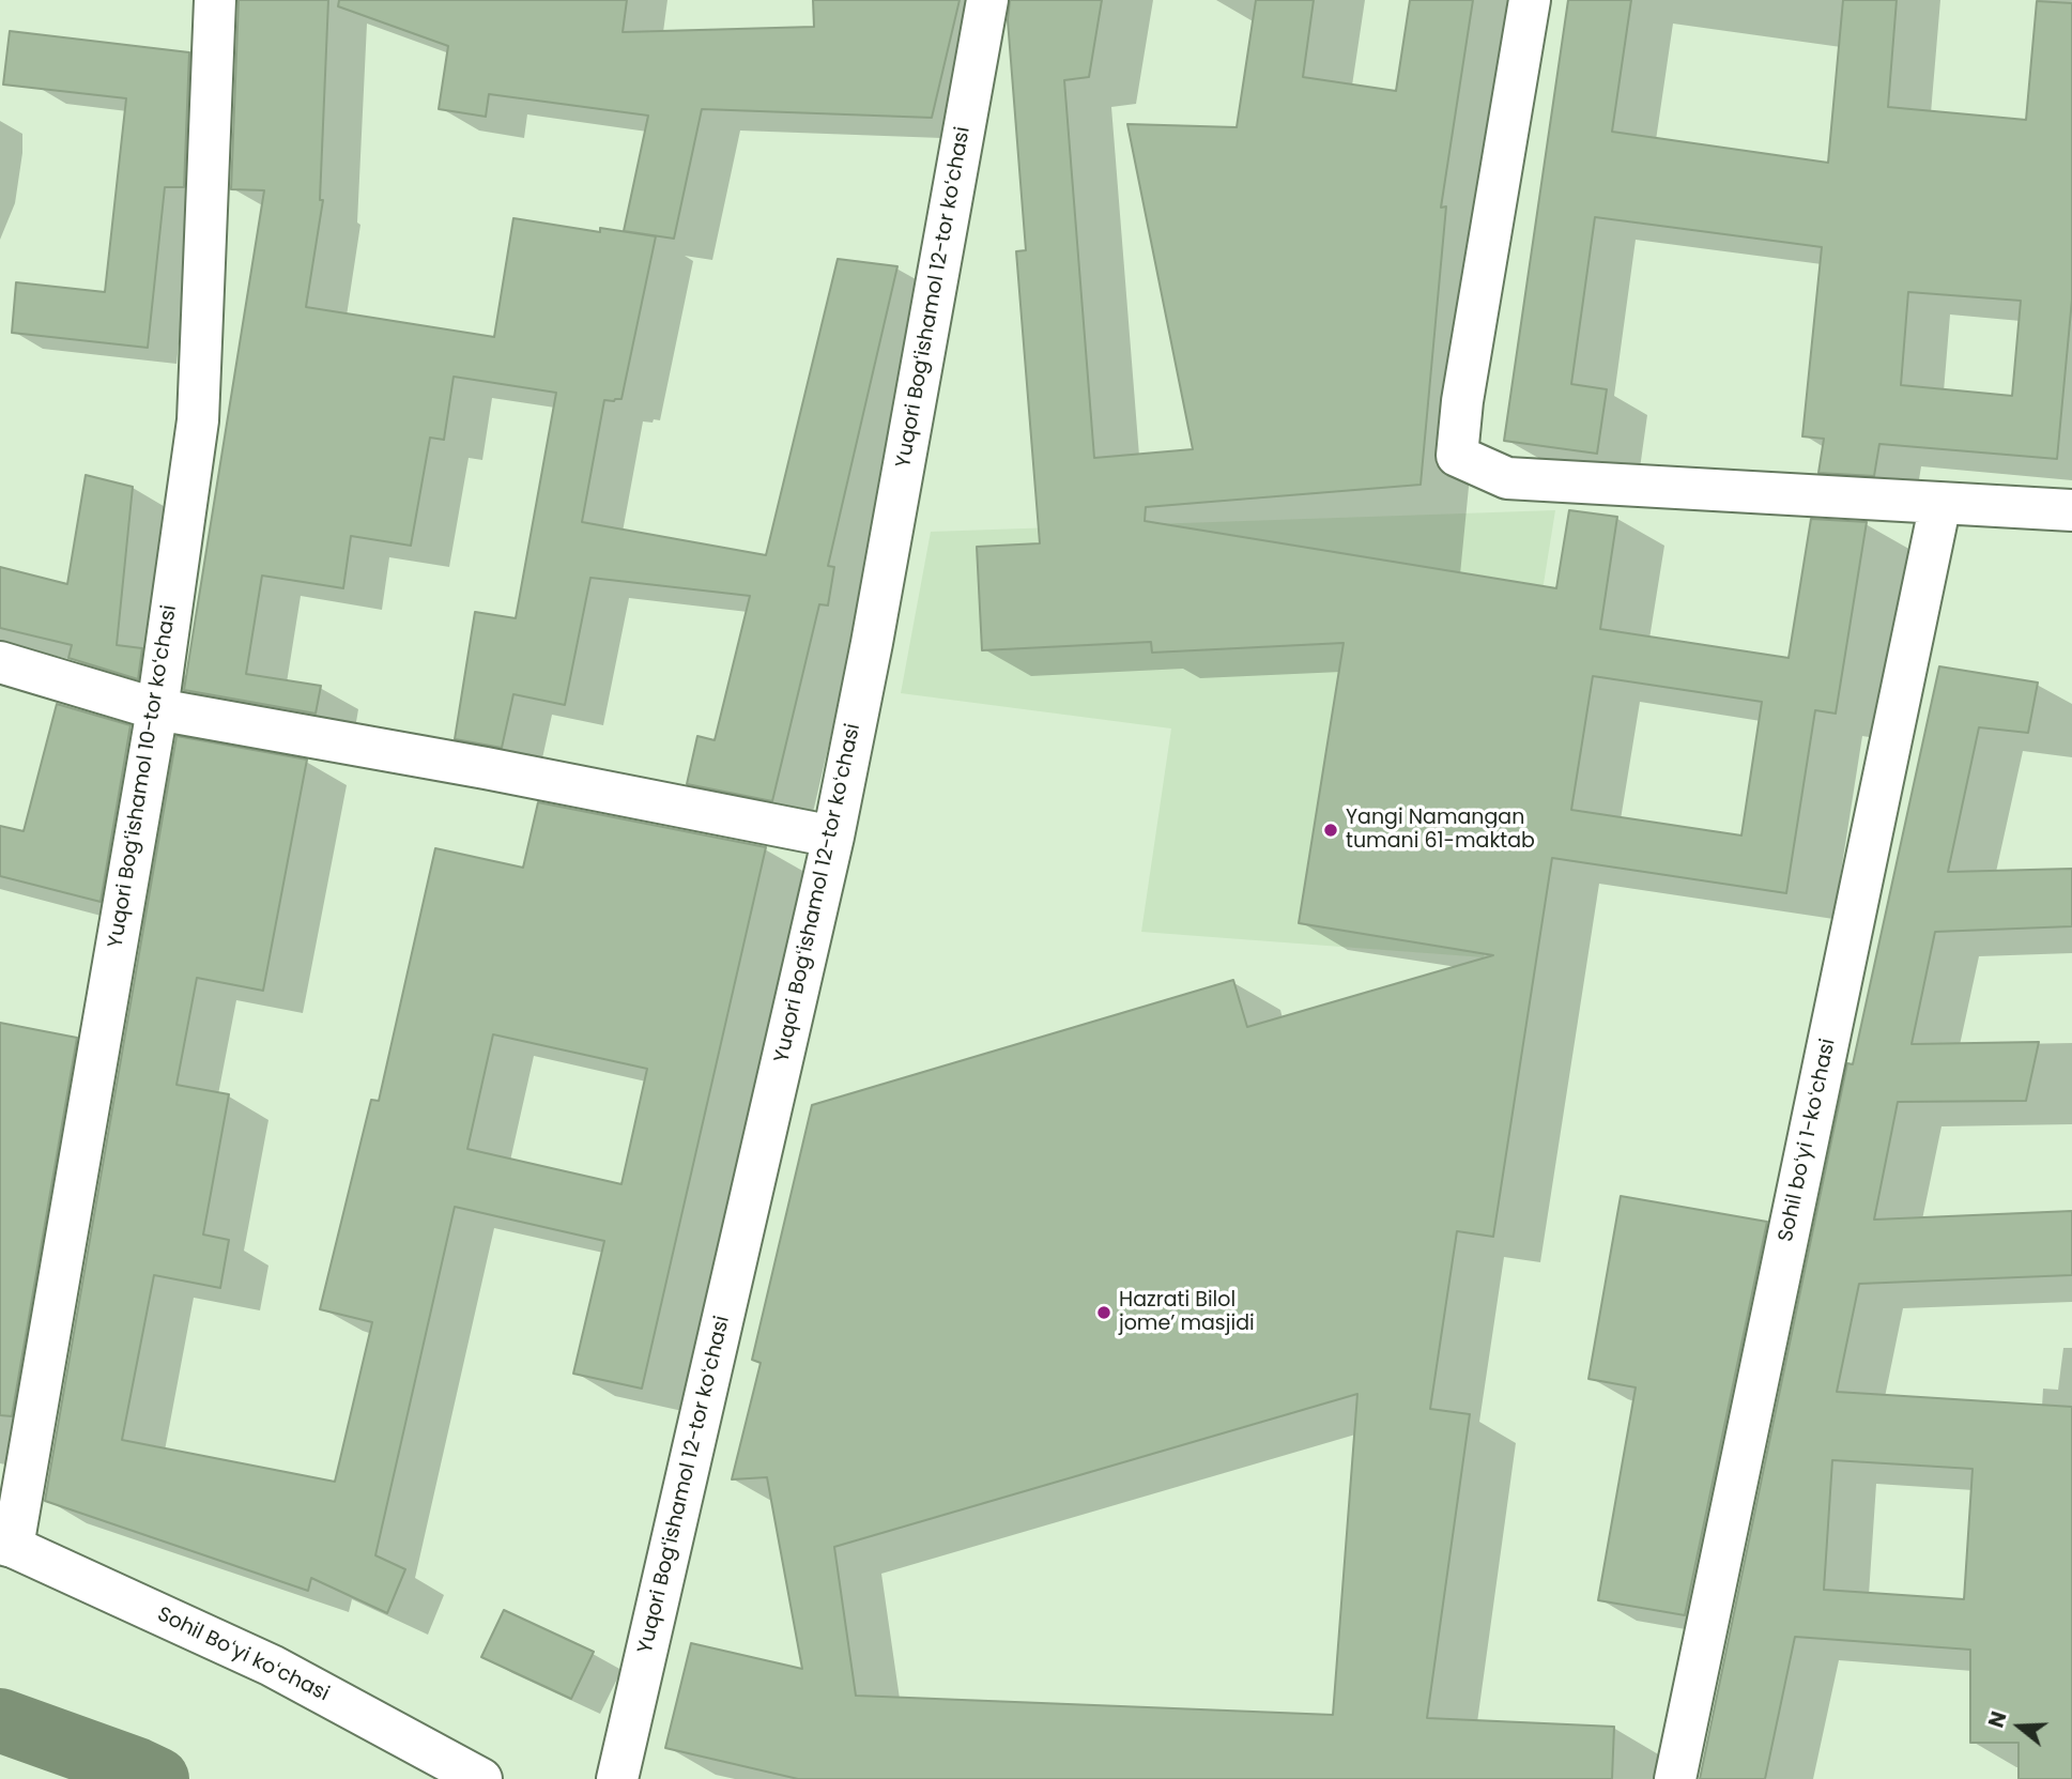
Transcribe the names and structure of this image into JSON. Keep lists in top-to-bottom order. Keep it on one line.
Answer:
{"streets":{"street":["Yuqori Bogʻishamol 12-tor koʻchasi","Yuqori Bogʻishamol 10-tor koʻchasi","Sohil boʻyi 1-koʻchasi","Sohil Boʻyi koʻchasi"]},"crossings":[["Yuqori Bogʻishamol 10-tor koʻchasi","Sohil Boʻyi koʻchasi"]],"places":["Yangi Namangan tumani 61-maktab","Hazrati Bilol jome’ masjidi"],"north":"left"}
